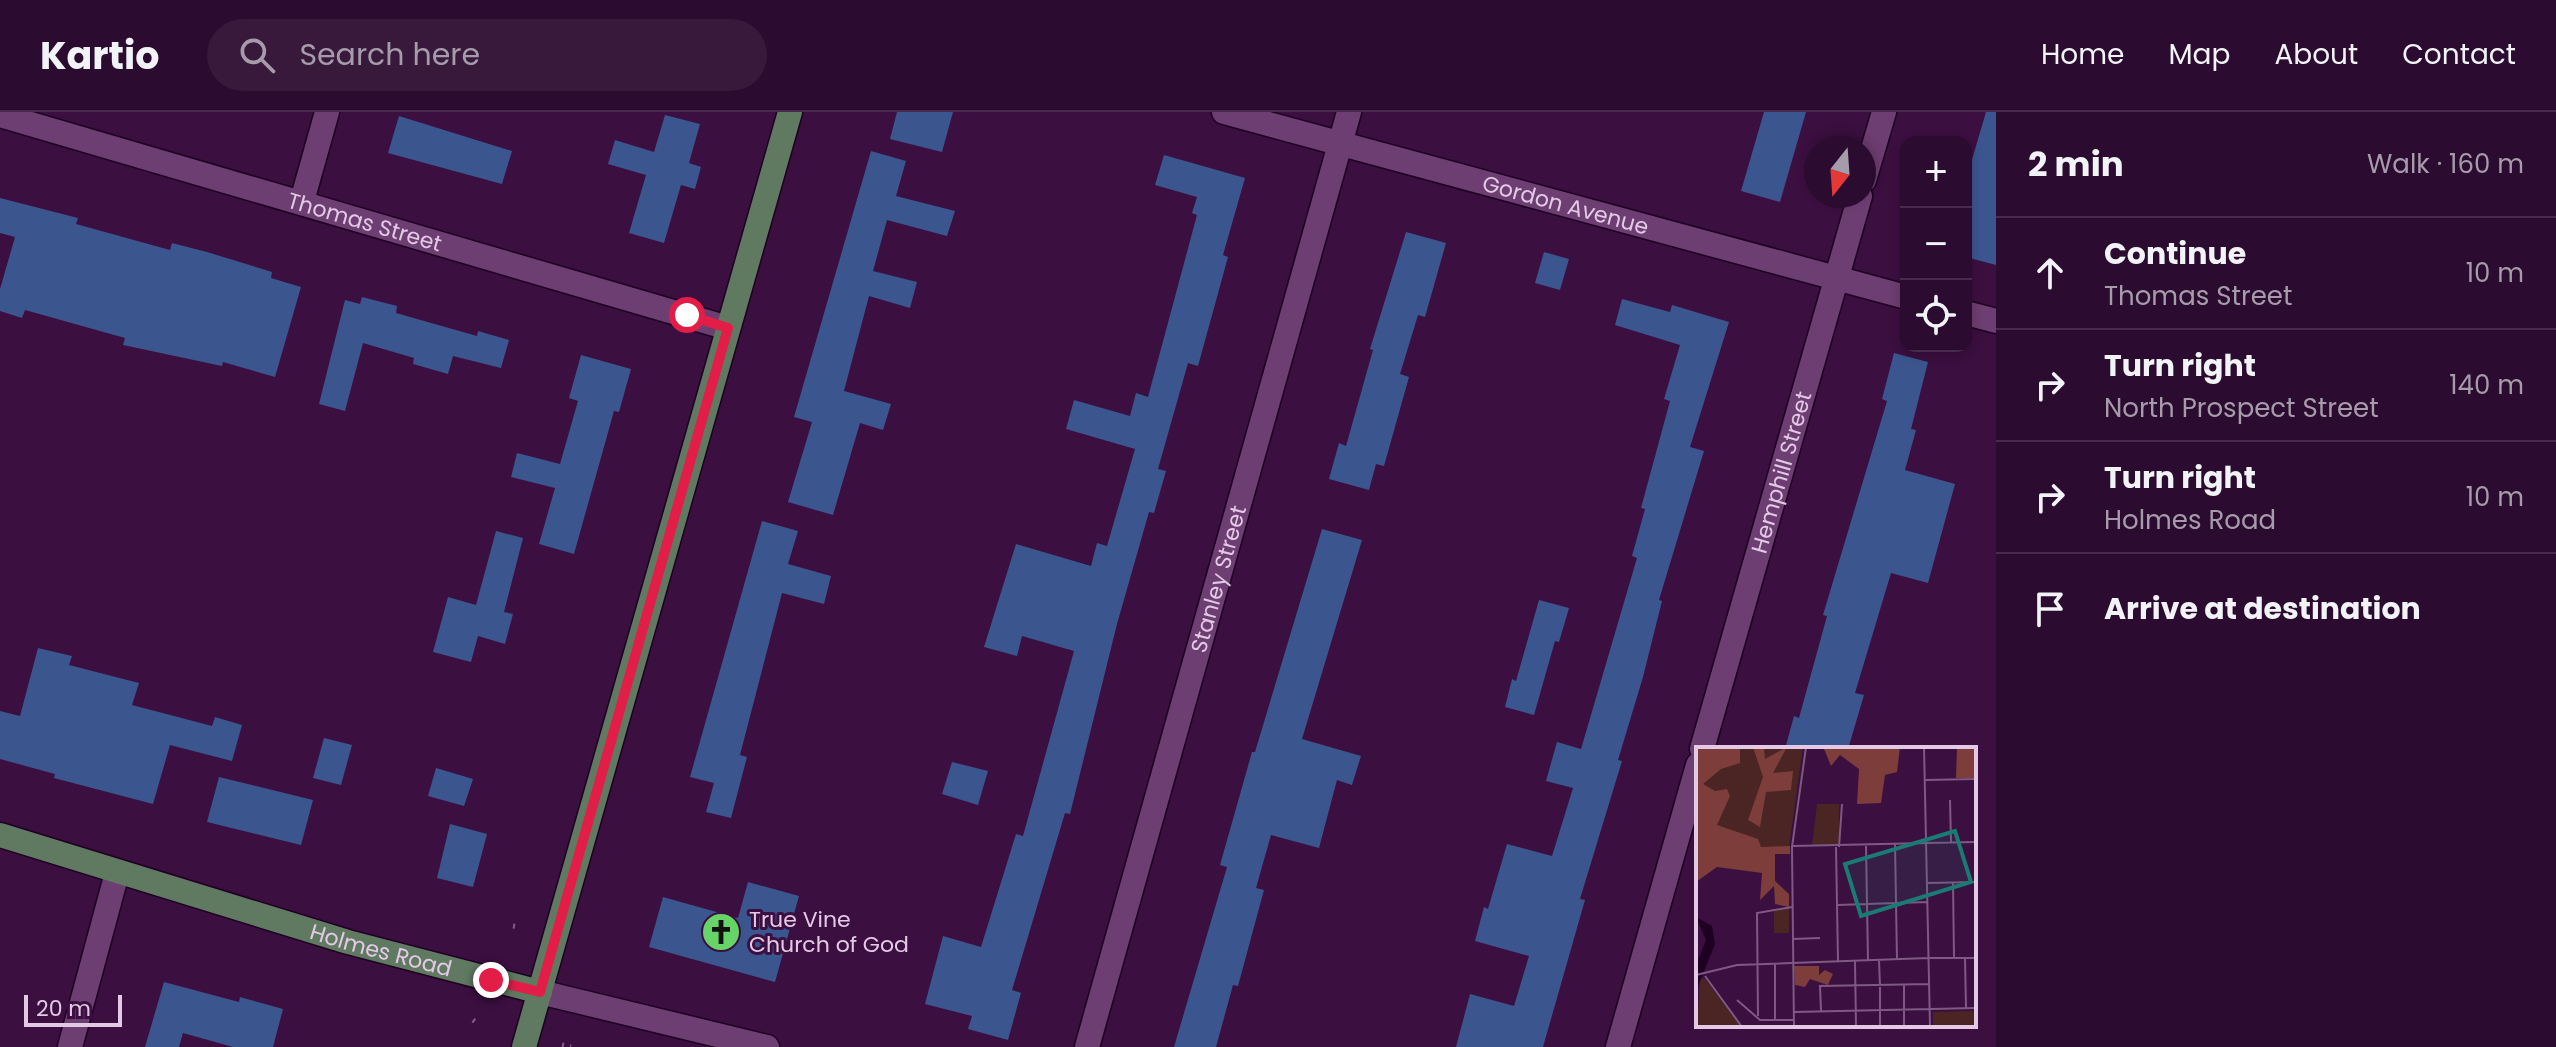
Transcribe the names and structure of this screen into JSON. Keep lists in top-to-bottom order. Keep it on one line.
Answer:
{"streets":{"main road":["Holmes Road"],"street":["Gordon Avenue","Thomas Street","Hemphill Street","Stanley Street"]},"crossings":[["Gordon Avenue","Hemphill Street"],["Gordon Avenue","Stanley Street"]],"places":{"church":["True Vine Church of God"]},"scale_bar":"20 m","north":"bottom","page":{"header":"Kartio","search":"Search here","nav":["Home","Map","About","Contact"],"heading":["2 min","Walk · 160 m"],"map_buttons":["+","−"],"list":[["Continue","Thomas Street","10 m"],["Turn right","North Prospect Street","140 m"],["Turn right","Holmes Road","10 m"],"Arrive at destination"],"scale":"20 m"}}
